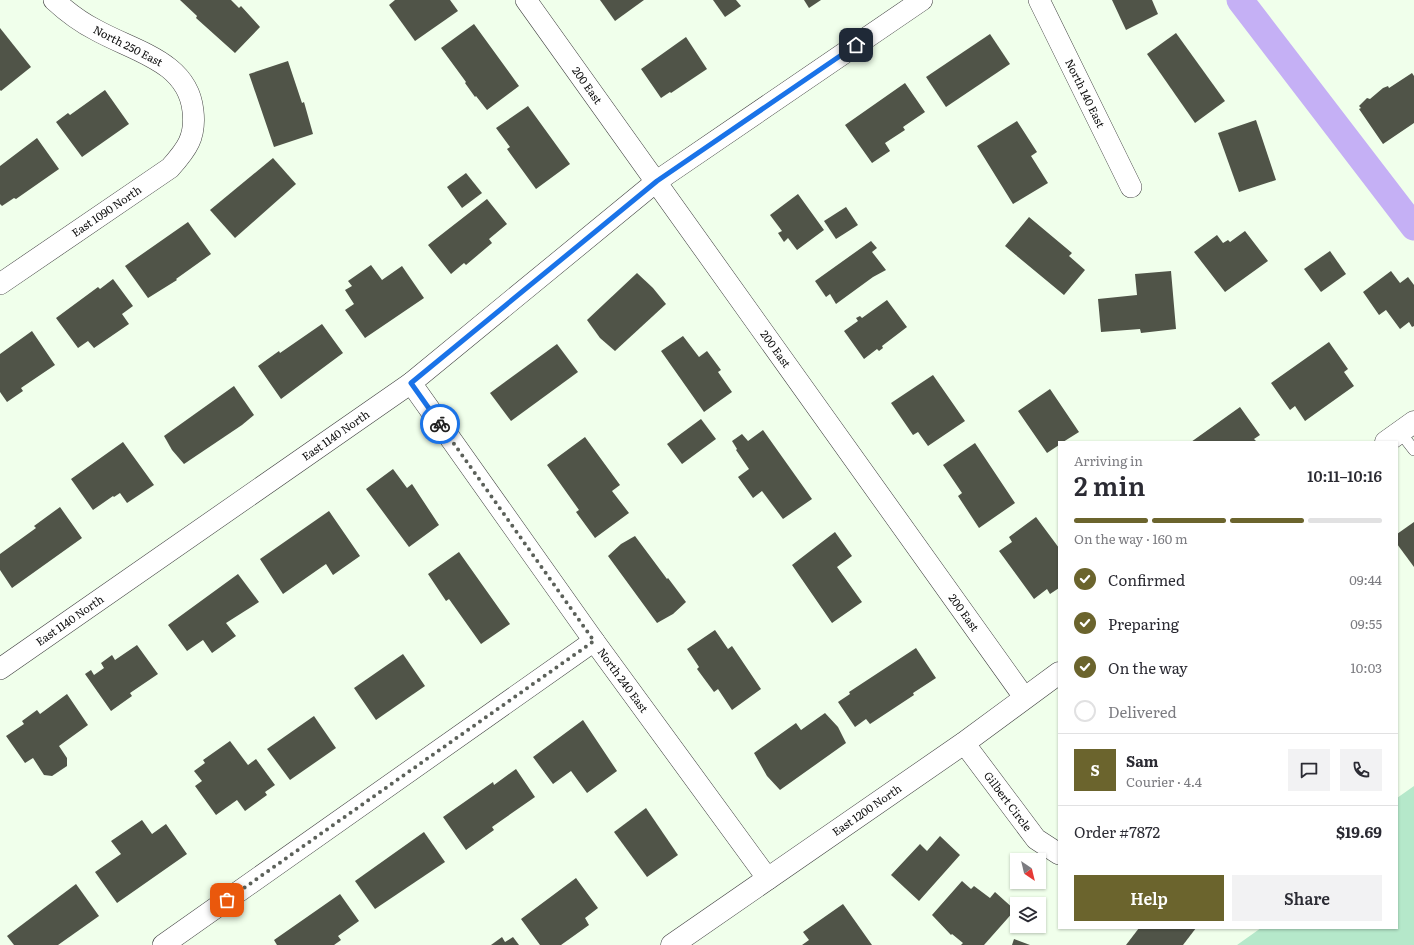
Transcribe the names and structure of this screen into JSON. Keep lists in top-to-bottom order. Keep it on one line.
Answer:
{"streets":{"street":["North 250 East","200 East","North 140 East","East 1090 North","East 1140 North","North 240 East","Gilbert Circle","East 1200 North"]},"crossings":[["North 250 East","East 1090 North"],["200 East","East 1140 North"],["200 East","East 1200 North"],["East 1140 North","North 240 East"],["North 240 East","East 1200 North"],["Gilbert Circle","East 1200 North"]],"north":"bottom right","page":{"heading":["2 min","Arriving in","10:11–10:16"],"panel":["Sam","Courier · 4.4","Order #7872","$19.69"],"bar":"On the way · 160 m","list":[["Confirmed","09:44"],["Preparing","09:55"],["On the way","10:03"],"Delivered"],"round":"S","buttons":["Help","Share"]}}
